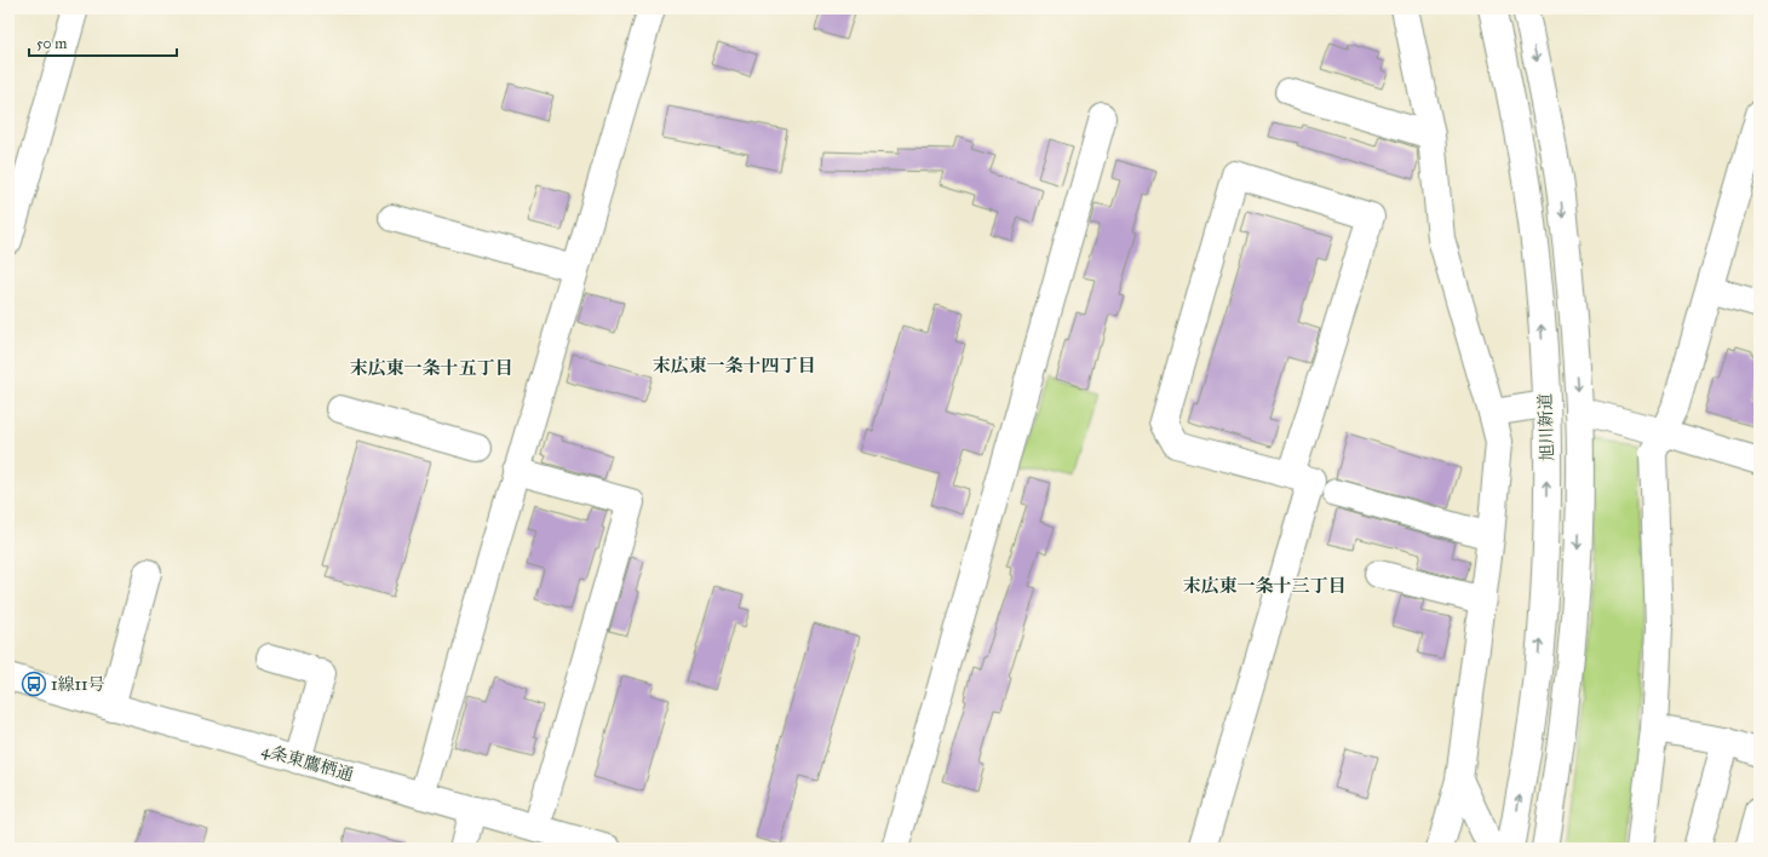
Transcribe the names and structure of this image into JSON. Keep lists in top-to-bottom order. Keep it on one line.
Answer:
{"streets":{"main road":["旭川新道","4条東鷹栖通"]},"districts":["末広東一条十四丁目","末広東一条十五丁目","末広東一条十三丁目"],"places":{"bus stop":["1線11号"]},"scale_bar":"50 m"}
